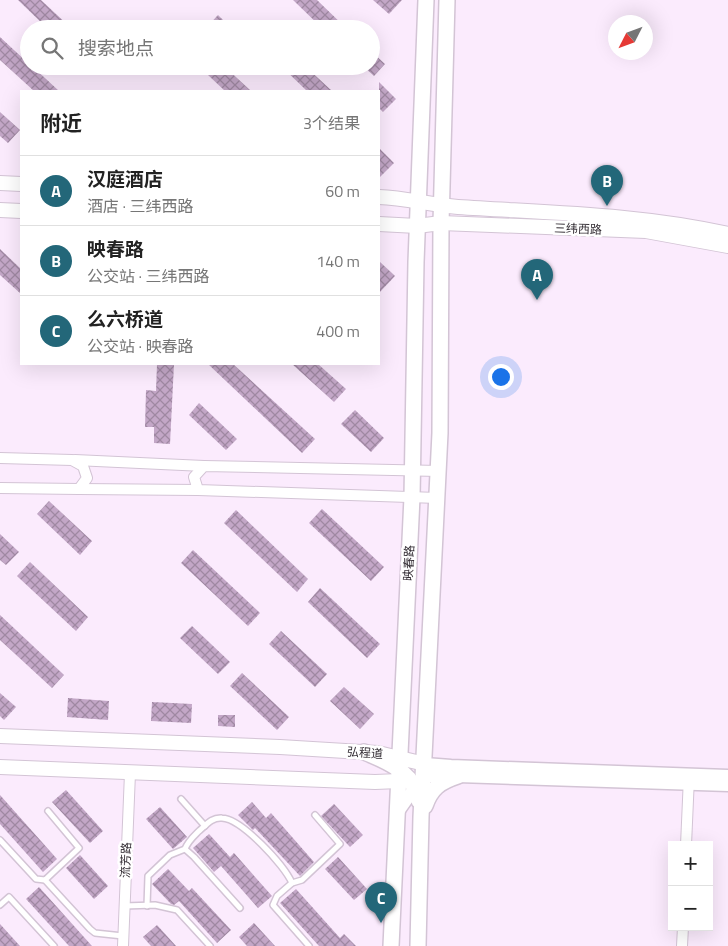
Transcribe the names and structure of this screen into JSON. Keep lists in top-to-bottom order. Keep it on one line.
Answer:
{"streets":{"main road":["三纬西路","映春路","弘程道"],"street":["流芳路"]},"crossings":[["三纬西路","映春路"]],"north":"bottom left","page":{"search":"搜索地点","heading":["附近","3个结果"],"list":[{"mark":"A","name":"汉庭酒店","note":"酒店 · 三纬西路","value":"60 m"},{"mark":"B","name":"映春路","note":"公交站 · 三纬西路","value":"140 m"},{"mark":"C","name":"么六桥道","note":"公交站 · 映春路","value":"400 m"}],"pins":["B","A","C"],"map_buttons":["+","−"]}}
